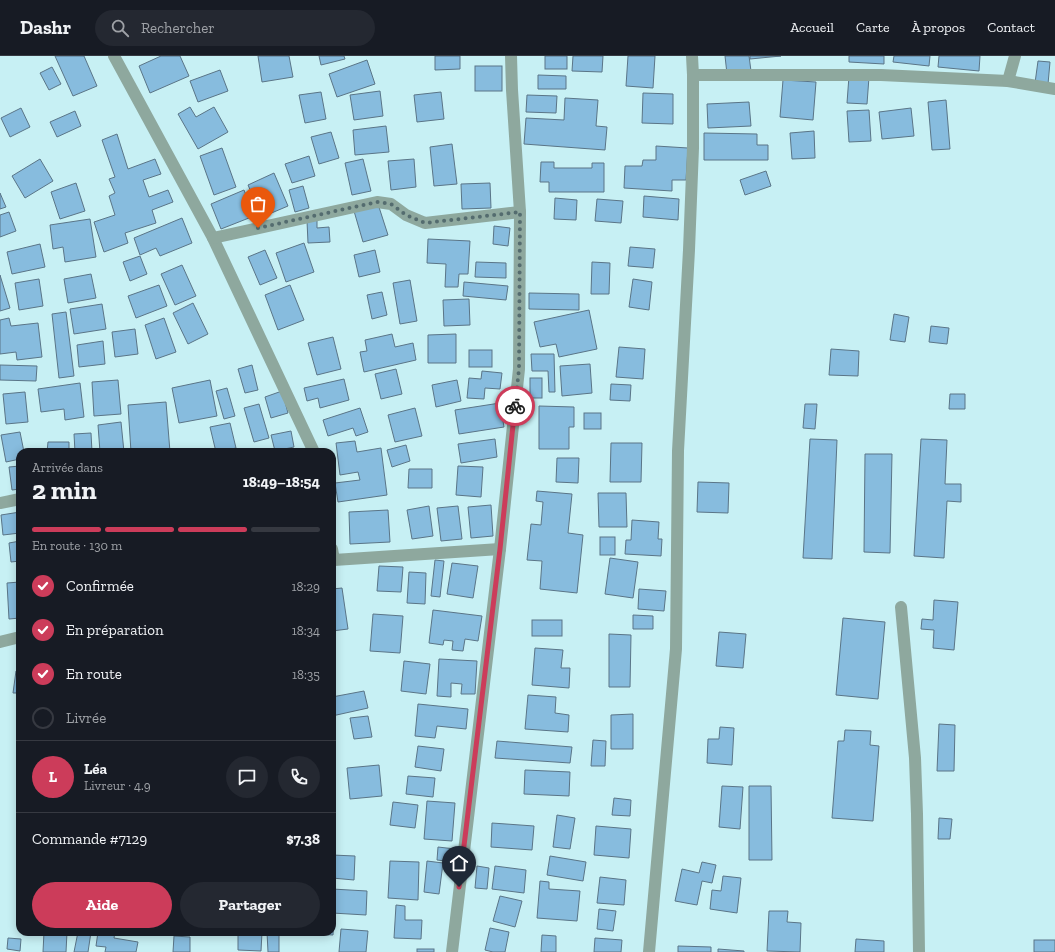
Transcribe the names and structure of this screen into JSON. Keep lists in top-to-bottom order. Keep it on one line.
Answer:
{"page":{"header":"Dashr","search":"Rechercher","nav":["Accueil","Carte","À propos","Contact"],"heading":["2 min","Arrivée dans","18:49–18:54"],"panel":["Léa","Livreur · 4.9","Commande #7129","$7.38"],"bar":"En route · 130 m","list":[["Confirmée","18:29"],["En préparation","18:34"],["En route","18:35"],"Livrée"],"round":"L","buttons":["Aide","Partager"]}}
